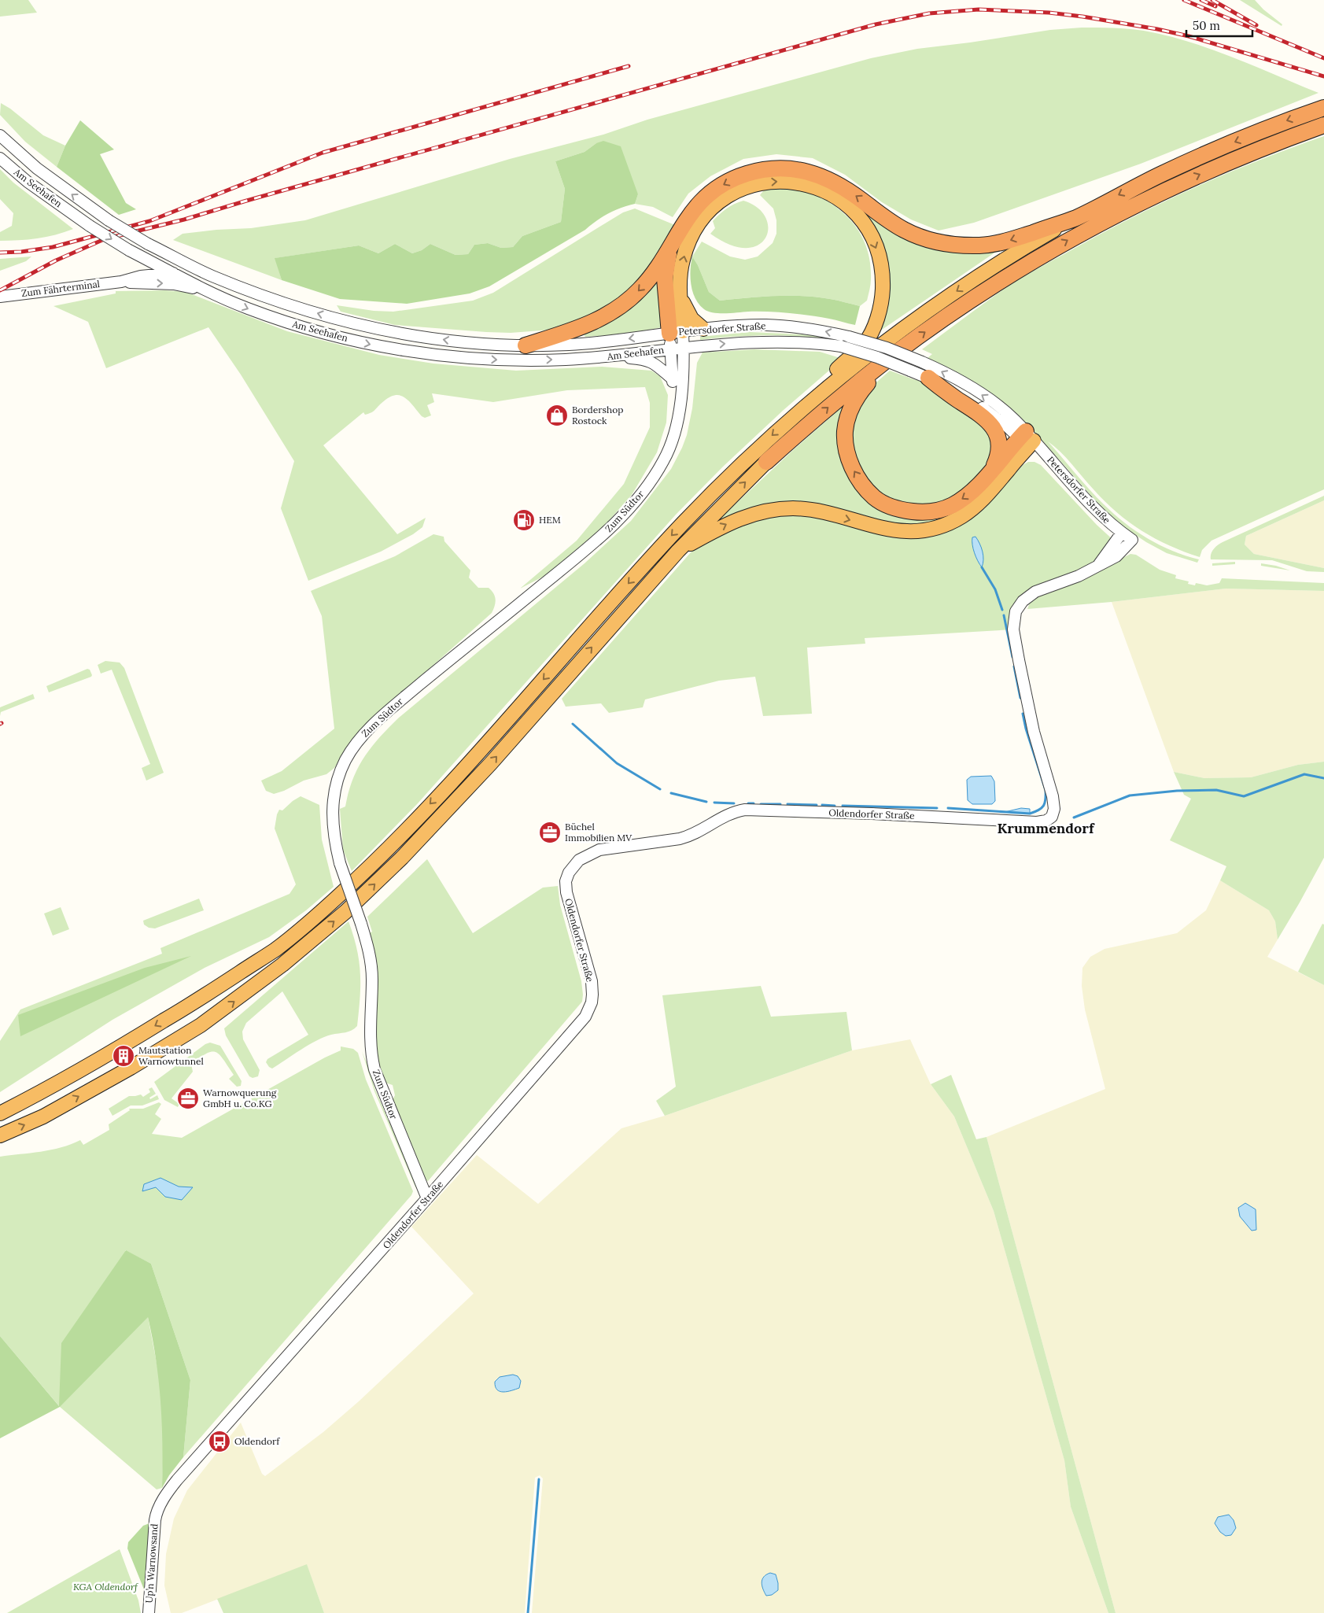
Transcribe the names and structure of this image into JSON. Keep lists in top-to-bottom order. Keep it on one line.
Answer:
{"streets":{"street":["Am Seehafen","Zum Fährterminal","Petersdorfer Straße","Zum Südtor","Oldendorfer Straße","Up’n Warnowsand"]},"crossings":[["Am Seehafen","Zum Fährterminal"],["Am Seehafen","Petersdorfer Straße"],["Am Seehafen","Zum Südtor"],["Petersdorfer Straße","Zum Südtor"],["Petersdorfer Straße","Oldendorfer Straße"],["Zum Südtor","Oldendorfer Straße"],["Oldendorfer Straße","Up’n Warnowsand"]],"districts":["Krummendorf"],"parks":["KGA Oldendorf"],"places":{"shop":["Bordershop Rostock"],"fuel station":["HEM"],"office":["Büchel Immobilien MV","Warnowquerung GmbH u. Co.KG"],"building":["Mautstation Warnowtunnel"],"bus stop":["Oldendorf"]},"scale_bar":"50 m"}
